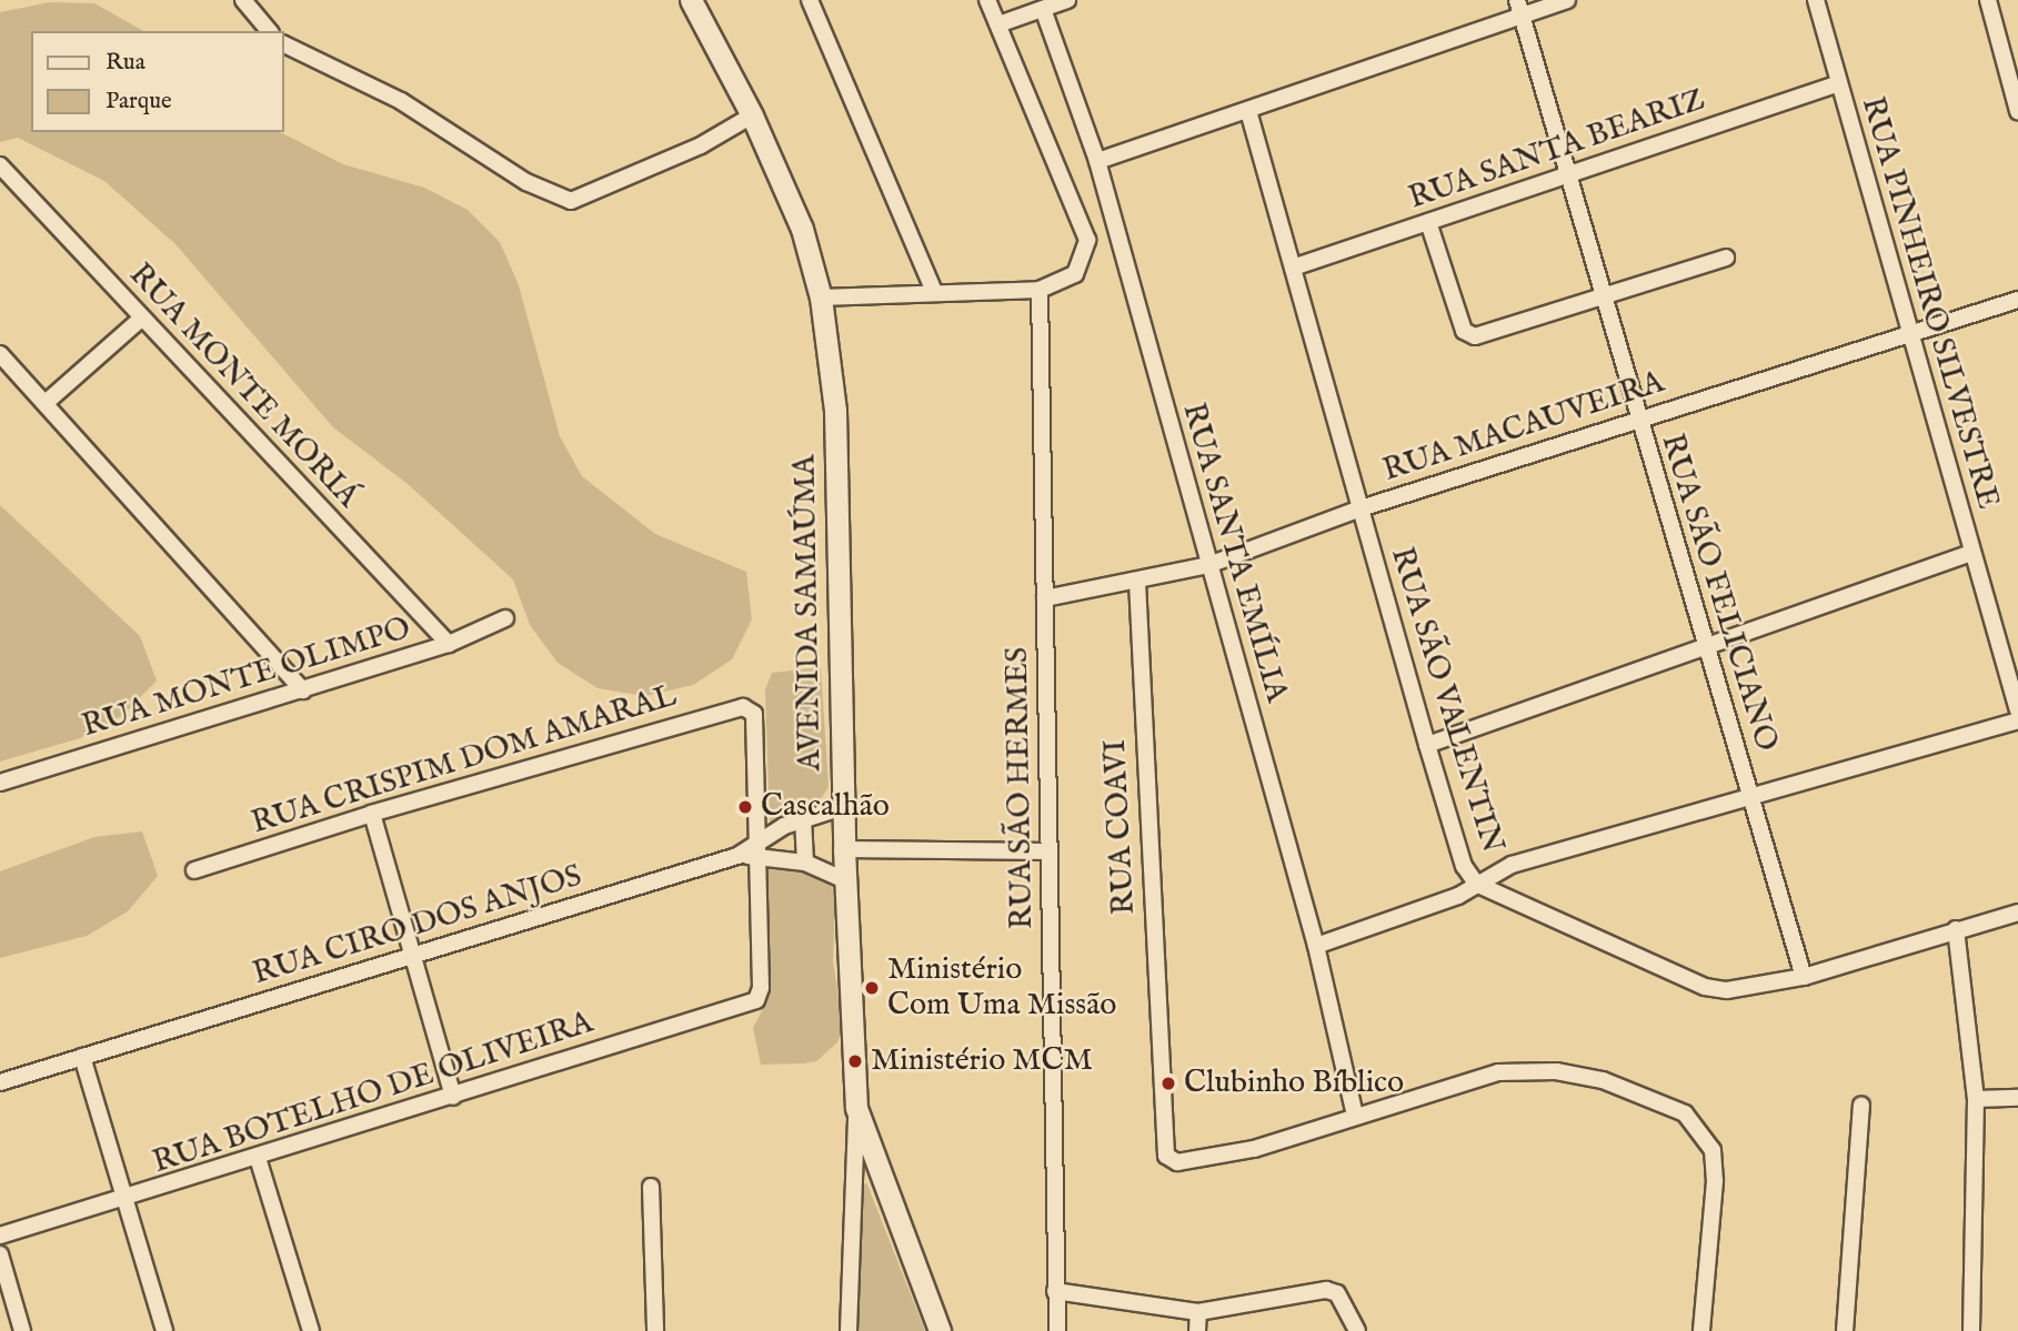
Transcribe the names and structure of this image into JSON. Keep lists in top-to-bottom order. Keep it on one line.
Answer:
{"streets":{"street":["RUA SANTA BEARIZ","RUA PINHEIRO SILVESTRE","RUA MONTE MORIÁ","RUA MACAUVEIRA","RUA SANTA EMÍLIA","RUA SÃO FELICIANO","AVENIDA SAMAÚMA","RUA MONTE OLIMPO","RUA SÃO VALENTIN","RUA CRISPIM DOM AMARAL","RUA SÃO HERMES","RUA COAVI","RUA CIRO DOS ANJOS","RUA BOTELHO DE OLIVEIRA"]},"crossings":[["RUA SANTA BEARIZ","RUA PINHEIRO SILVESTRE"],["RUA SANTA BEARIZ","RUA SÃO FELICIANO"],["RUA SANTA BEARIZ","RUA SÃO VALENTIN"],["RUA PINHEIRO SILVESTRE","RUA MACAUVEIRA"],["RUA MONTE MORIÁ","RUA MONTE OLIMPO"],["RUA MACAUVEIRA","RUA SANTA EMÍLIA"],["RUA MACAUVEIRA","RUA SÃO FELICIANO"],["RUA MACAUVEIRA","RUA SÃO VALENTIN"],["RUA MACAUVEIRA","RUA SÃO HERMES"],["RUA MACAUVEIRA","RUA COAVI"],["RUA SANTA EMÍLIA","RUA COAVI"],["RUA SÃO FELICIANO","RUA SÃO VALENTIN"],["AVENIDA SAMAÚMA","RUA CIRO DOS ANJOS"],["RUA CRISPIM DOM AMARAL","RUA CIRO DOS ANJOS"],["RUA CRISPIM DOM AMARAL","RUA BOTELHO DE OLIVEIRA"],["RUA CIRO DOS ANJOS","RUA BOTELHO DE OLIVEIRA"]],"places":["Cascalhão","Ministério Com Uma Missão","Ministério MCM","Clubinho Bíblico"],"legend":["Rua","Parque"]}
